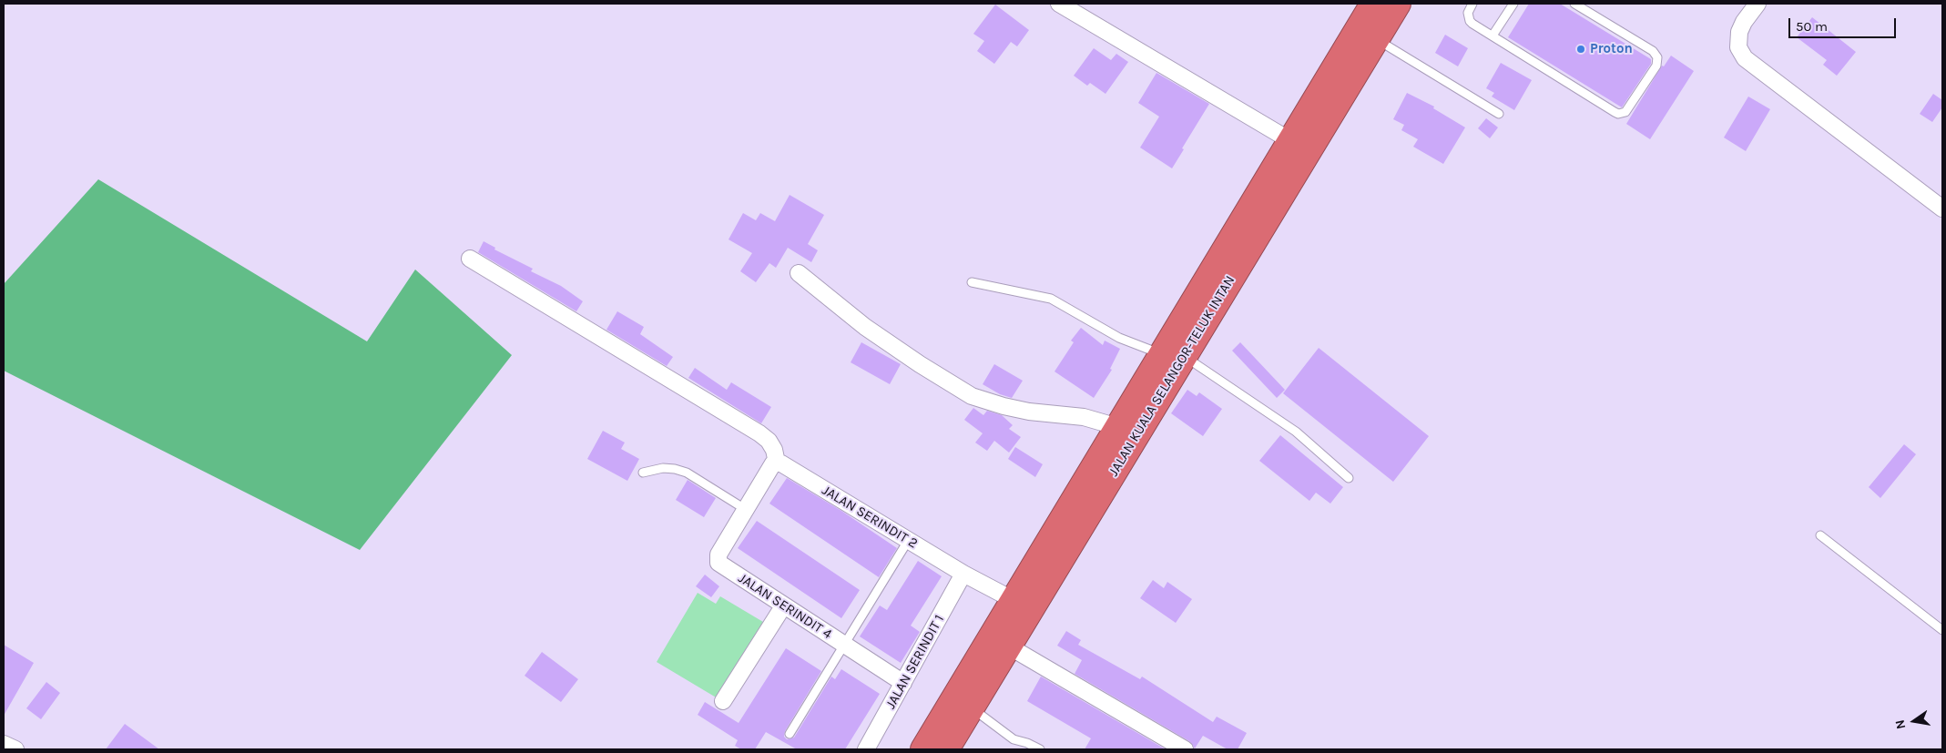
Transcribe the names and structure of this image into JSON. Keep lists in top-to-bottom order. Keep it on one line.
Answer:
{"streets":{"highway":["JALAN KUALA SELANGOR-TELUK INTAN"],"street":["JALAN SERINDIT 2","JALAN SERINDIT 4","JALAN SERINDIT 1"]},"crossings":[["JALAN KUALA SELANGOR-TELUK INTAN","JALAN SERINDIT 2"],["JALAN SERINDIT 2","JALAN SERINDIT 1"],["JALAN SERINDIT 4","JALAN SERINDIT 1"]],"places":["Proton"],"scale_bar":"50 m","north":"left"}
